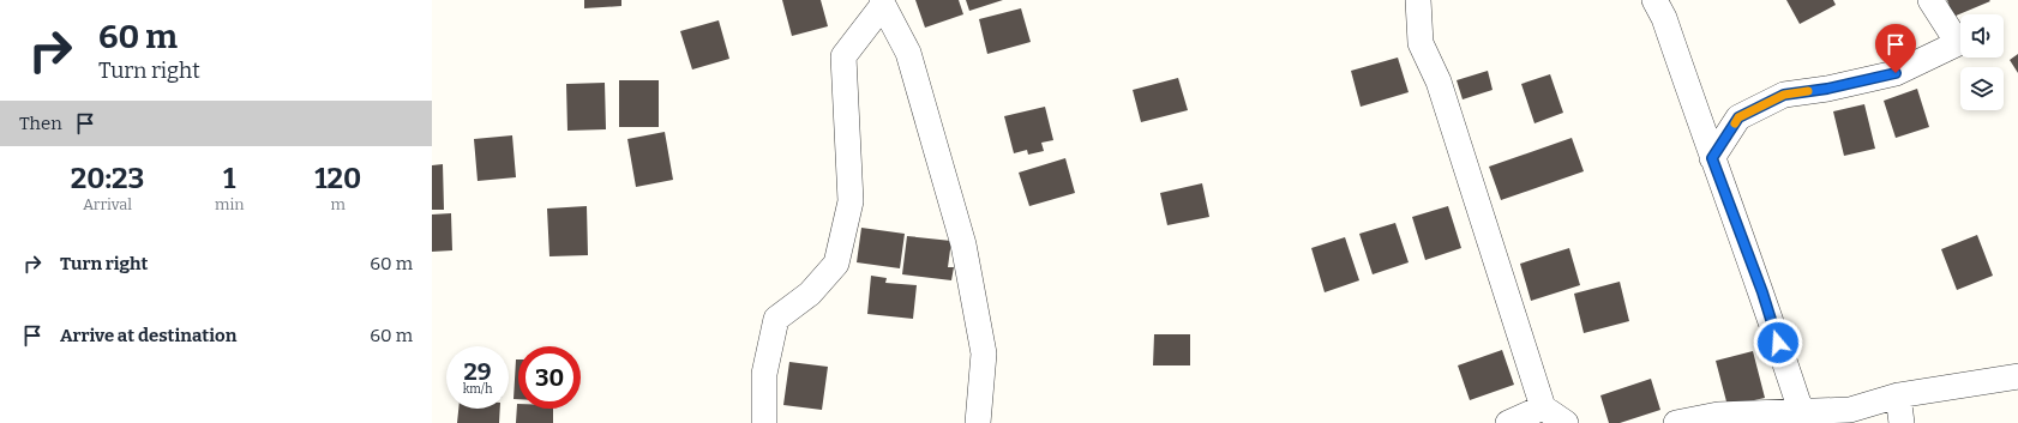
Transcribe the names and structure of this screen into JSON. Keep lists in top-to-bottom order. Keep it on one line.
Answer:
{"page":{"turn":["60 m","Turn right"],"then":"Then","eta":["20:23","Arrival","1","min","120","m"],"list":[{"name":"Turn right","value":"60 m"},{"name":"Arrive at destination","value":"60 m"}],"speed":"29 km/h","limit":"30"}}
